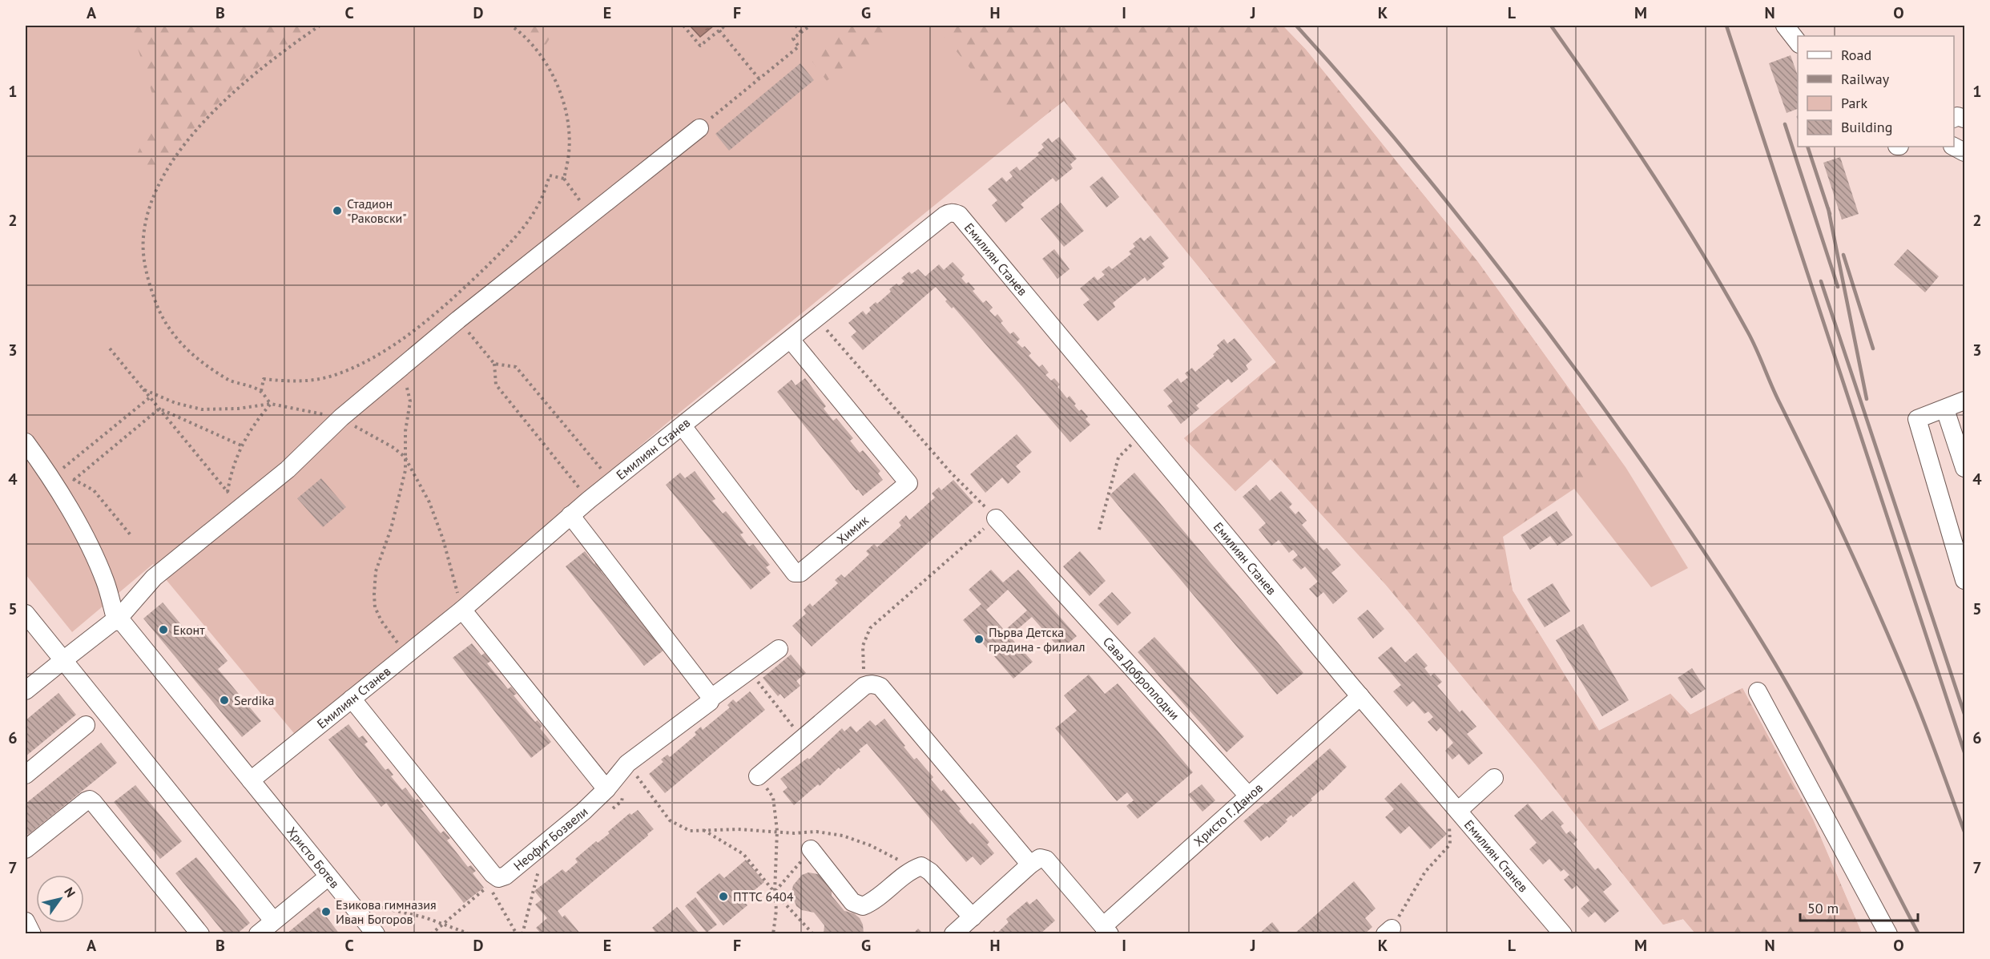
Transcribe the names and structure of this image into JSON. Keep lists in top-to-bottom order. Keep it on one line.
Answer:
{"streets":{"street":["Емилиян Станев","Химик","Сава Доброплодни","Христо Г. Данов","Неофит Бозвели","Христо Ботев"]},"crossings":[["Емилиян Станев","Химик"],["Емилиян Станев","Христо Г. Данов"],["Емилиян Станев","Неофит Бозвели"],["Емилиян Станев","Христо Ботев"],["Сава Доброплодни","Христо Г. Данов"]],"places":["Стадион \"Раковски\"","Еконт","Първа Детска градина - филиал","Serdika","ПТТС 6404","Езикова гимназия Иван Богоров"],"legend":["Road","Railway","Park","Building"],"scale_bar":"50 m","north":"top right","grid":{"columns":["A","B","C","D","E","F","G","H","I","J","K","L","M","N","O"],"rows":["1","2","3","4","5","6","7"]}}
